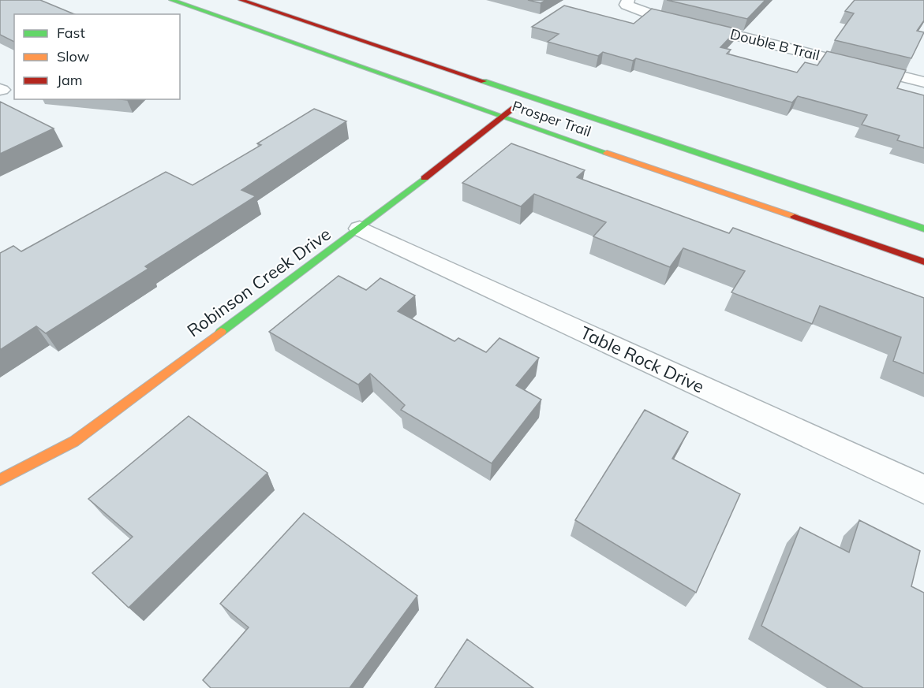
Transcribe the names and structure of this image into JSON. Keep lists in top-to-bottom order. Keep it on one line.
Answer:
{"streets":{"main road":["Prosper Trail","Robinson Creek Drive"],"street":["Double B Trail","Table Rock Drive"]},"crossings":[["Prosper Trail","Robinson Creek Drive"],["Robinson Creek Drive","Table Rock Drive"]],"legend":["Fast","Slow","Jam"]}
